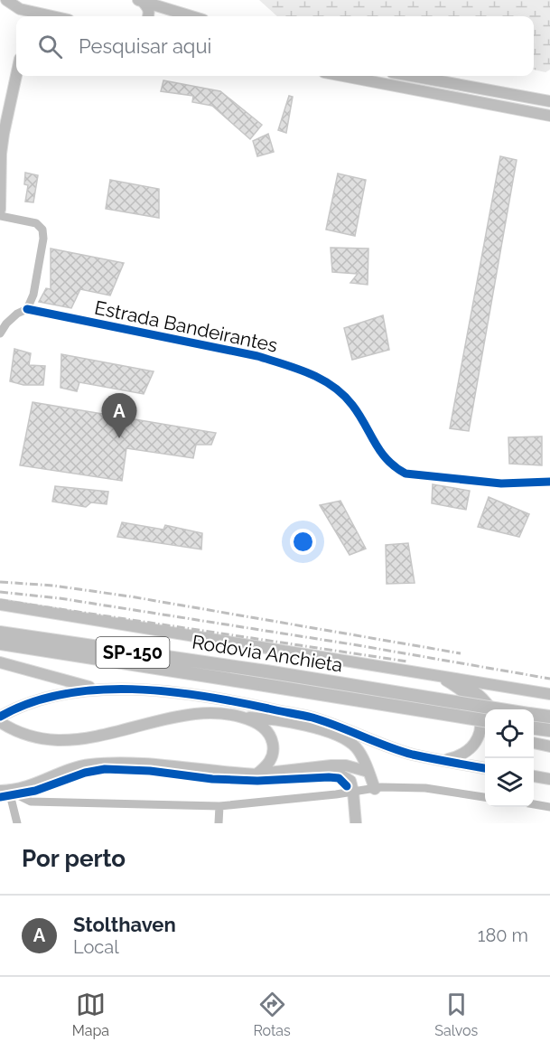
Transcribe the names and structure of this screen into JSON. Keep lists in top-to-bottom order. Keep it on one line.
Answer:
{"streets":{"highway":["SP-150","Rodovia Anchieta"],"street":["Estrada Bandeirantes"]},"page":{"search":"Pesquisar aqui","pins":"A","heading":"Por perto","list":[{"mark":"A","name":"Stolthaven","note":"Local","value":"180 m"}],"nav":["Mapa","Rotas","Salvos"]}}
